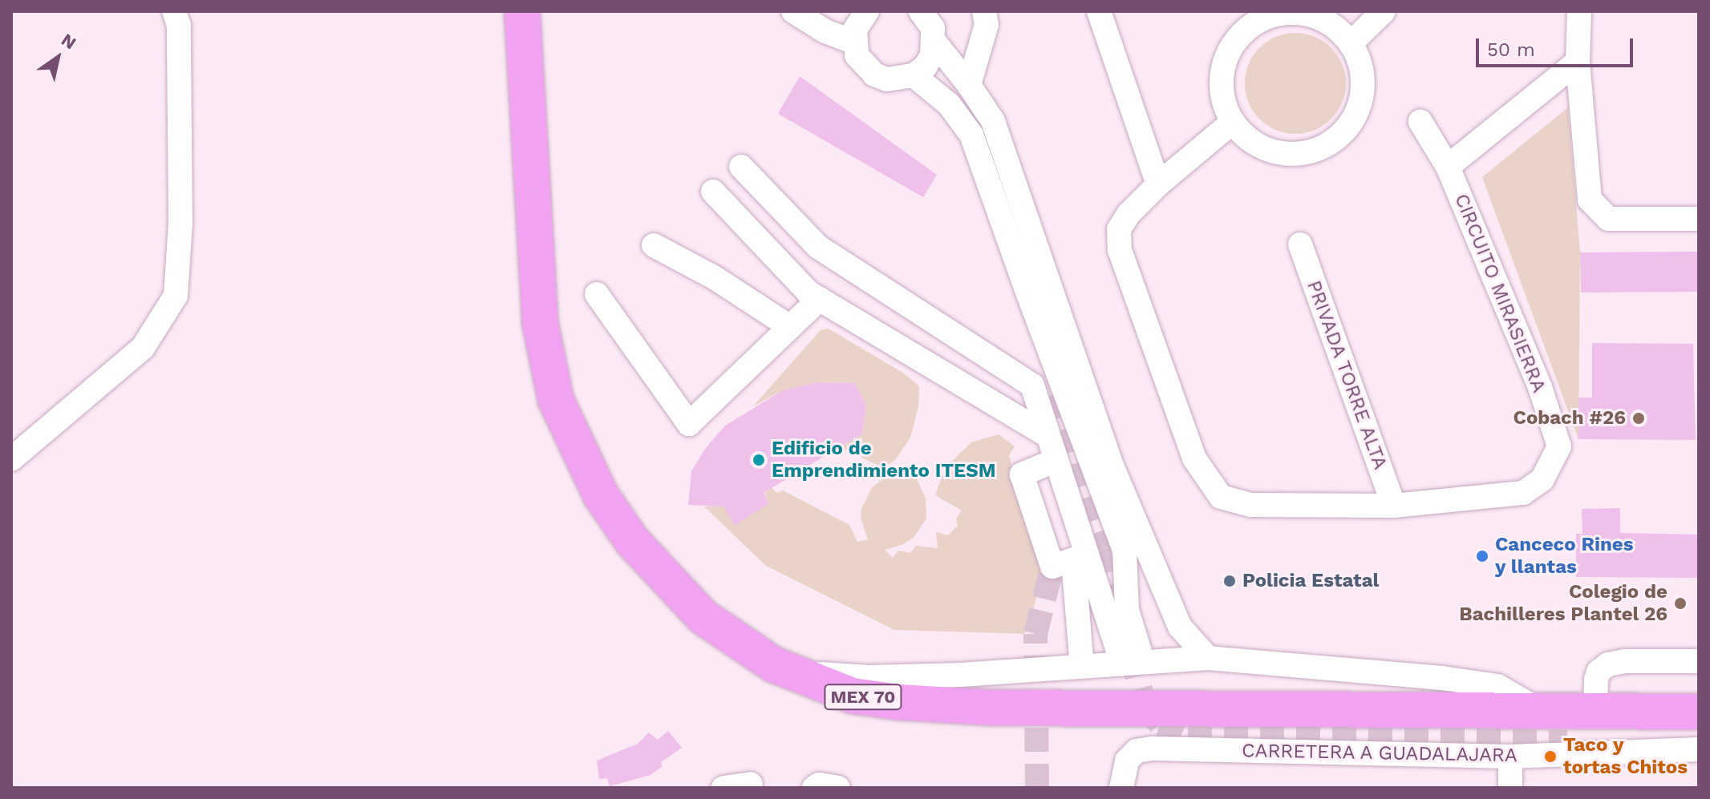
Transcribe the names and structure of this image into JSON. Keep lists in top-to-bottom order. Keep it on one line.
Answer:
{"streets":{"highway":["MEX 70"],"street":["CIRCUITO MIRASIERRA","PRIVADA TORRE ALTA","CARRETERA A GUADALAJARA"]},"crossings":[["CIRCUITO MIRASIERRA","PRIVADA TORRE ALTA"]],"places":["Cobach #26","Edificio de Emprendimiento ITESM","Canceco Rines y llantas","Policia Estatal","Colegio de Bachilleres Plantel 26","Taco y tortas Chitos"],"scale_bar":"50 m","north":"top right"}
